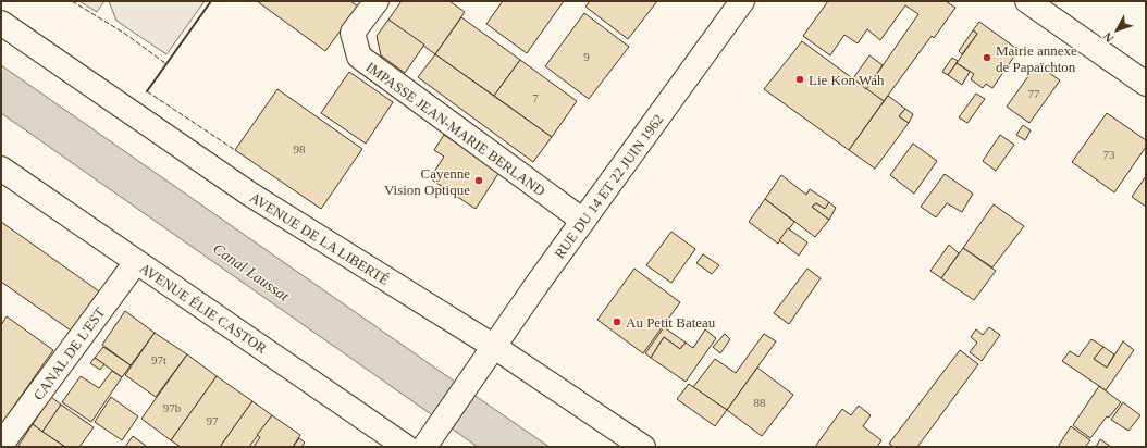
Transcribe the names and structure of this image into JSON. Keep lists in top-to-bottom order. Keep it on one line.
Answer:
{"streets":{"street":["IMPASSE JEAN-MARIE BERLAND","RUE DU 14 ET 22 JUIN 1962","AVENUE DE LA LIBERTÉ","AVENUE ÉLIE CASTOR","CANAL DE L'EST"]},"crossings":[["IMPASSE JEAN-MARIE BERLAND","RUE DU 14 ET 22 JUIN 1962"],["RUE DU 14 ET 22 JUIN 1962","AVENUE DE LA LIBERTÉ"],["AVENUE ÉLIE CASTOR","CANAL DE L'EST"]],"water":["Canal Laussat"],"places":["Mairie annexe de Papaïchton","Lie Kon Wah","Cayenne Vision Optique","Au Petit Bateau"],"house_numbers":["9","77","7","98","73","97t","88","97b","97"],"north":"bottom left"}
